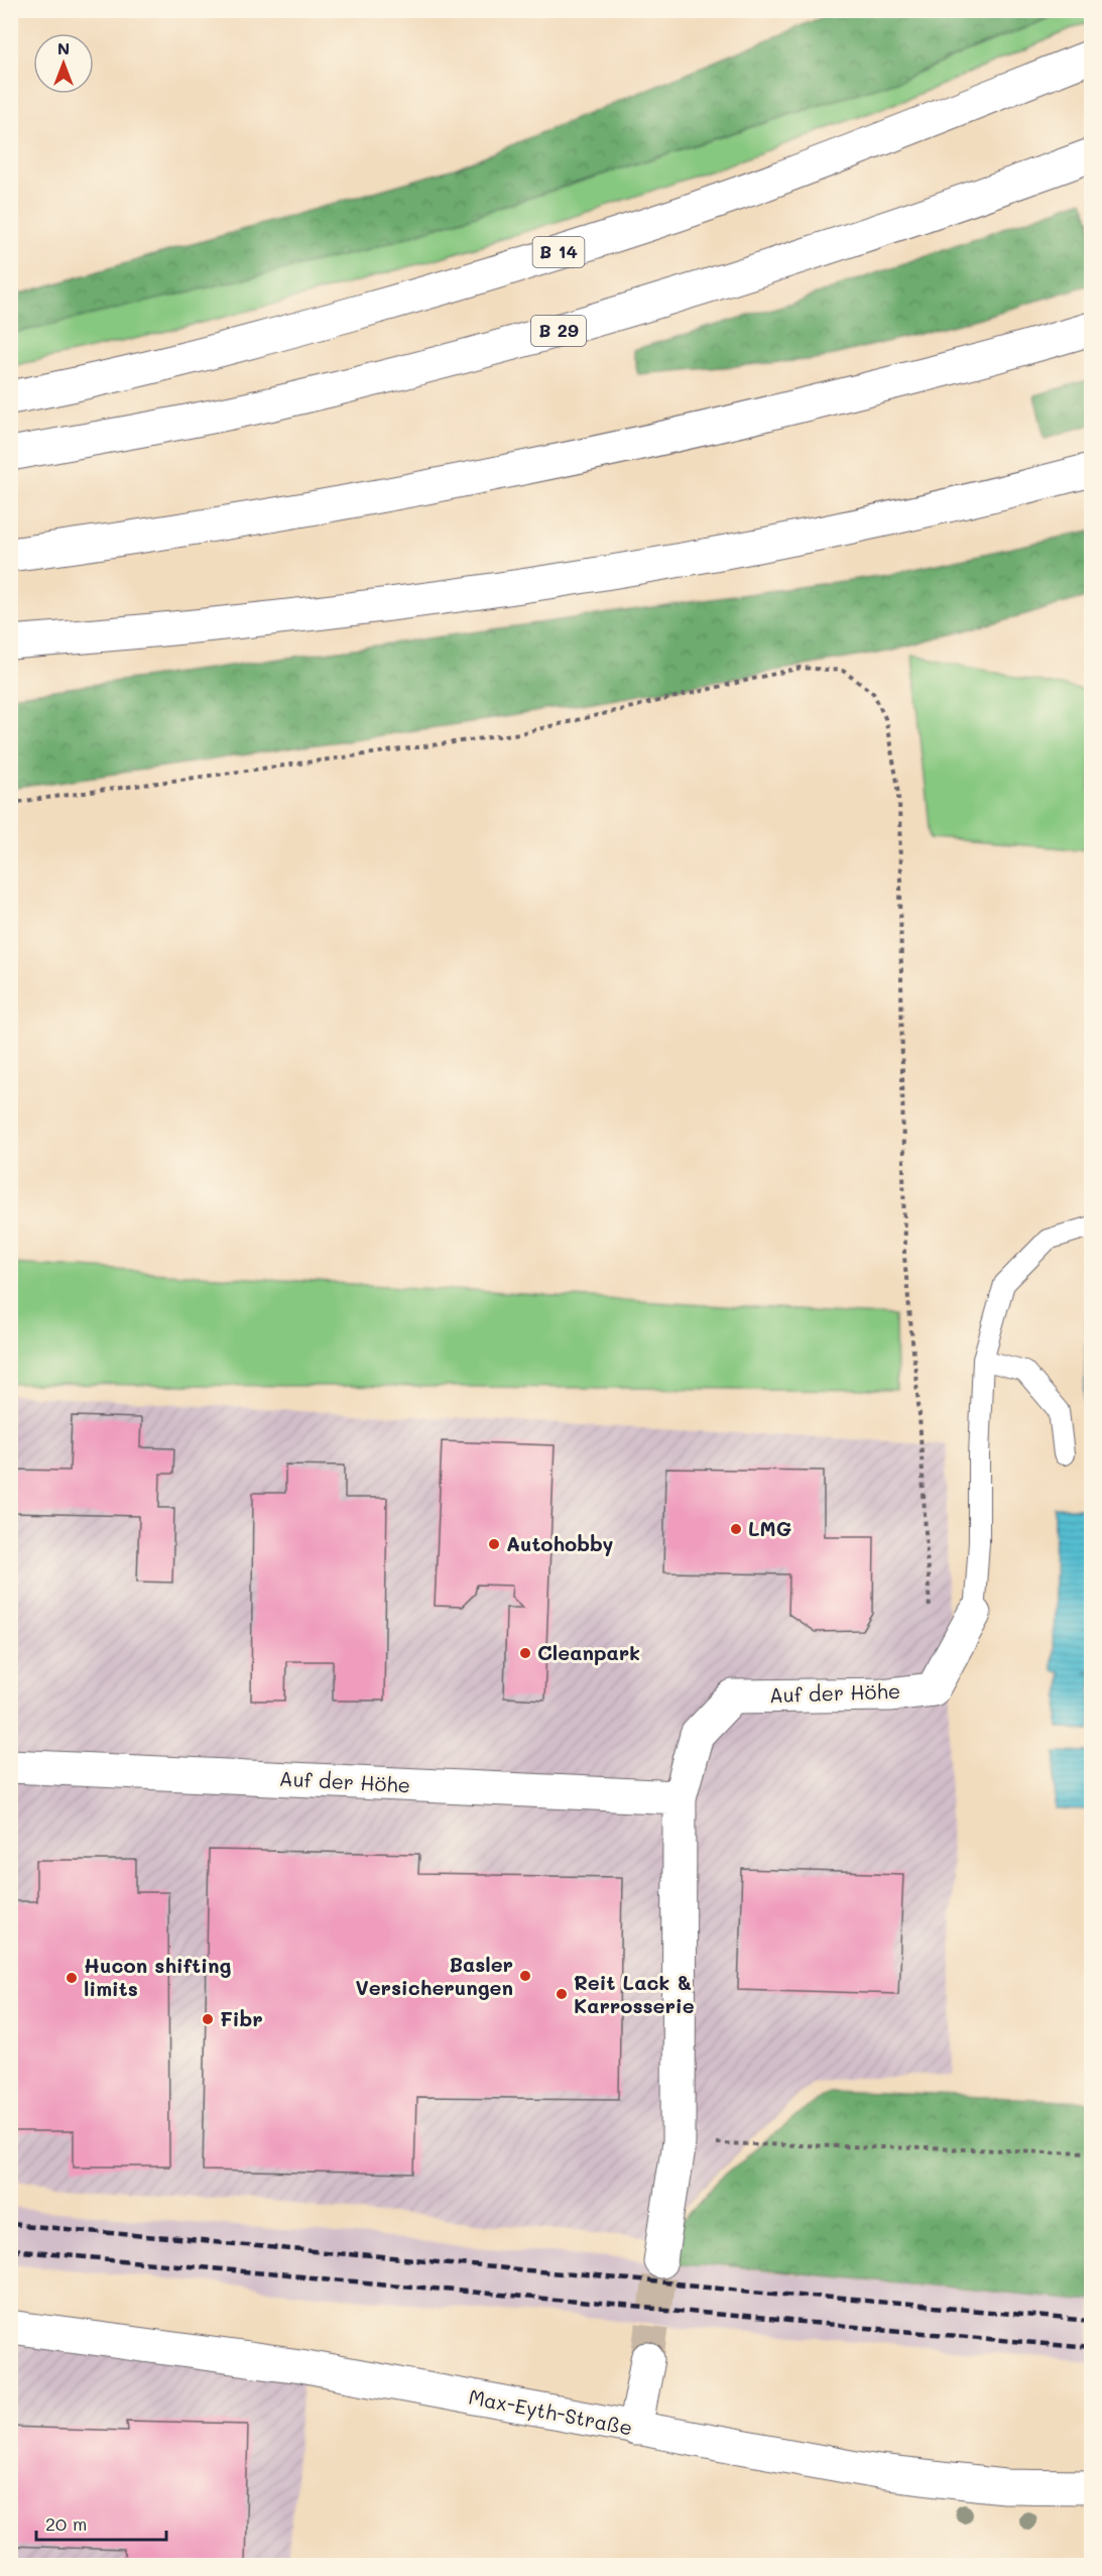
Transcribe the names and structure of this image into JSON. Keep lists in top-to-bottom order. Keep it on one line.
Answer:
{"streets":{"main road":["B 14","B 29","Auf der Höhe","Max-Eyth-Straße"]},"places":["LMG","Autohobby","Cleanpark","Basler Versicherungen","Hucon shifting limits","Reit Lack & Karrosserie","Fibr"],"scale_bar":"20 m","north":"top"}
